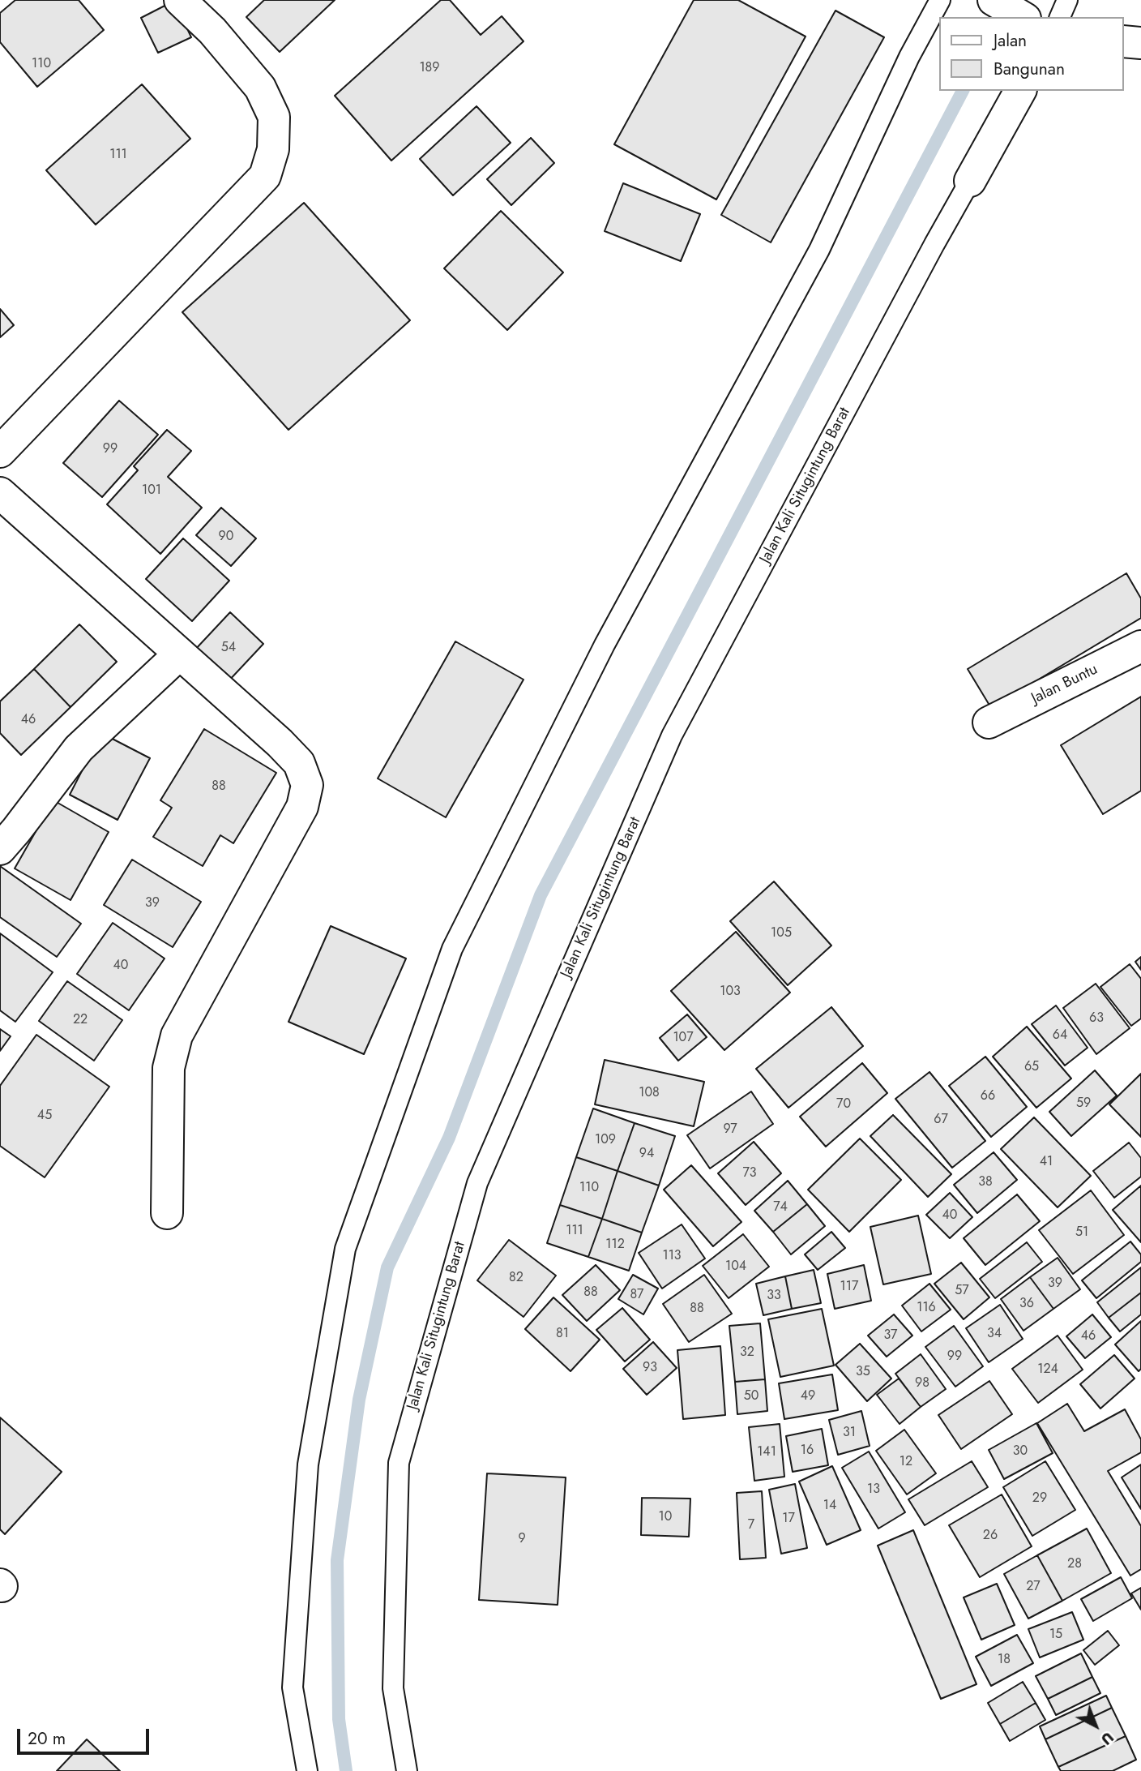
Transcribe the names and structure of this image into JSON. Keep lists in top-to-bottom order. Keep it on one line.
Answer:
{"streets":{"street":["Jalan Kali Situgintung Barat","Jalan Buntu"]},"house_numbers":["110","189","111","99","101","90","54","46","88","39","105","40","103","63","22","64","107","65","108","66","59","70","45","67","97","109","94","41","73","38","110","74","40","111","51","112","113","104","82","39","117","57","88","87","33","36","116","88","81","34","37","46","32","99","93","124","35","98","50","49","31","16","30","141","12","13","29","14","10","17","7","26","9","28","27","15","18"],"legend":["Jalan","Bangunan"],"scale_bar":"20 m","north":"bottom right"}
